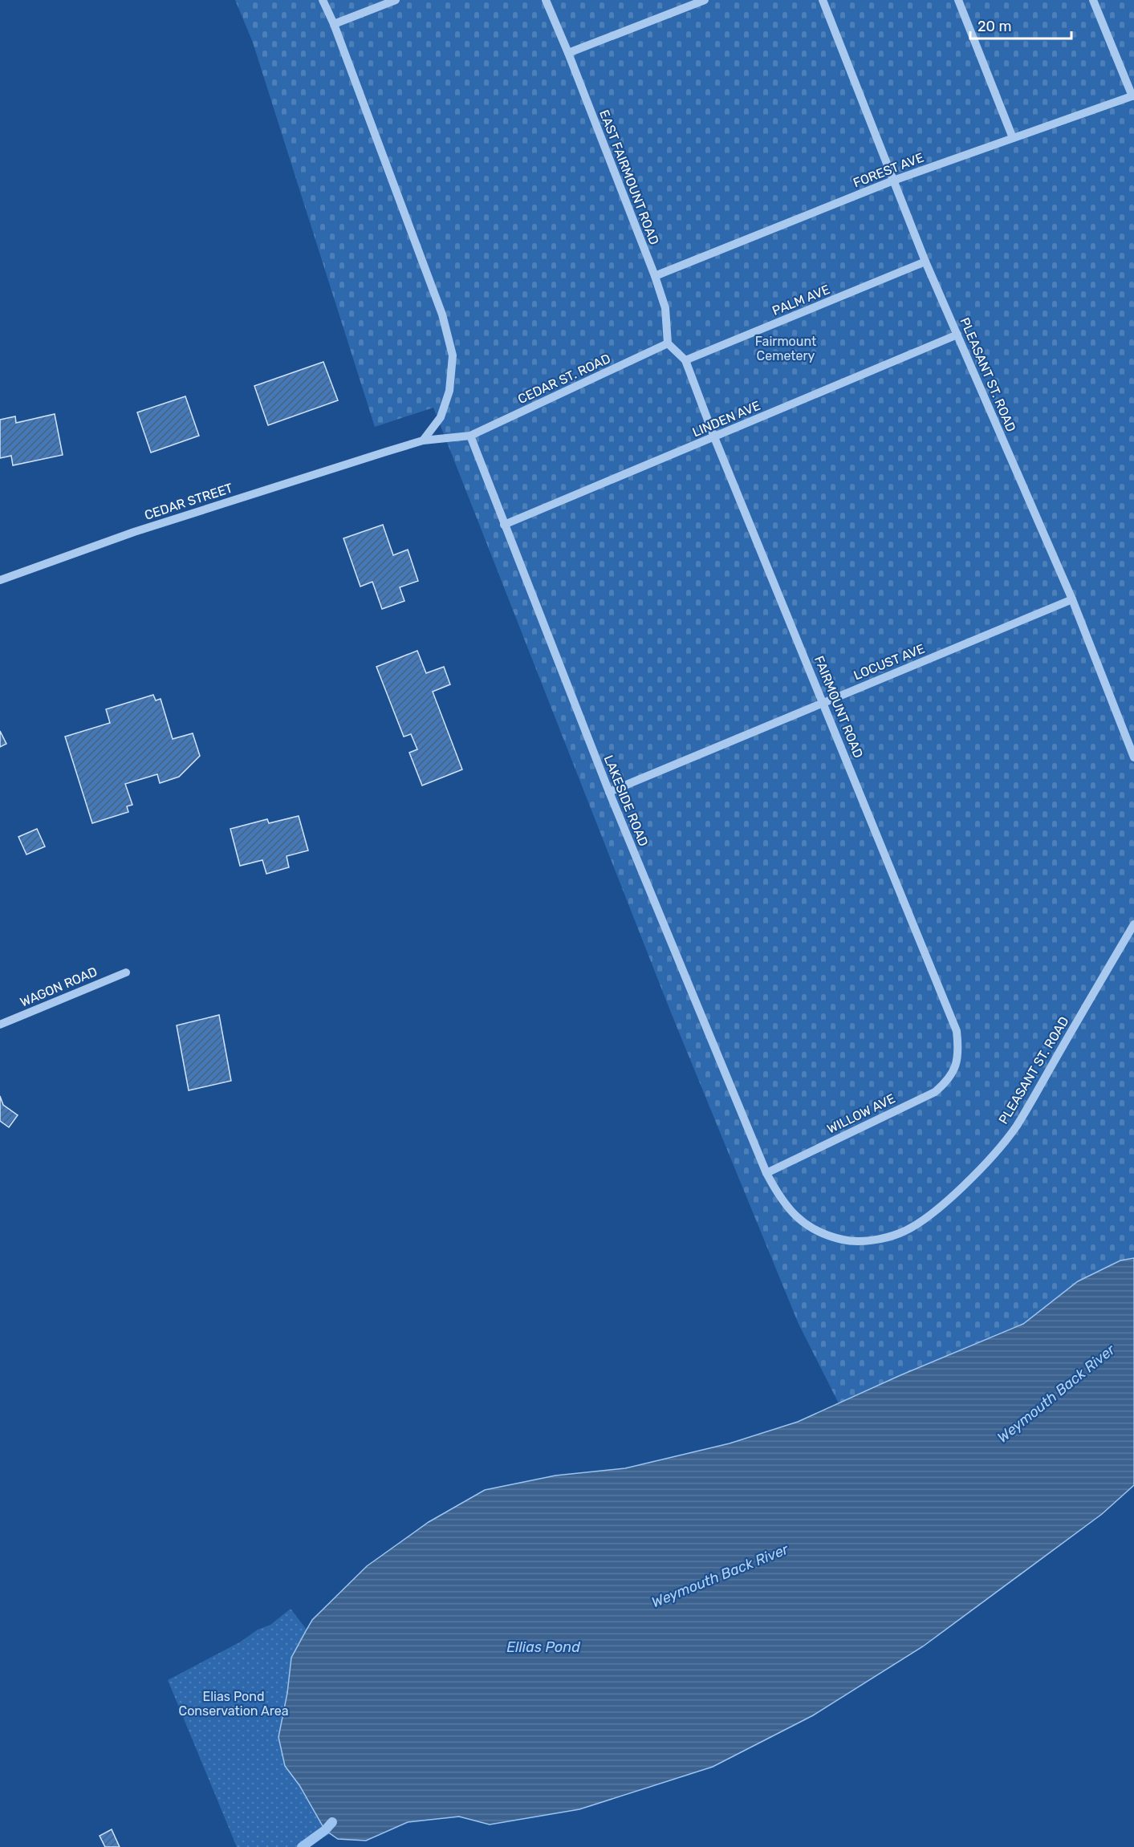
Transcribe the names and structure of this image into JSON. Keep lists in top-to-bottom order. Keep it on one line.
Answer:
{"streets":{"street":["FOREST AVE","EAST FAIRMOUNT ROAD","PALM AVE","PLEASANT ST. ROAD","CEDAR ST. ROAD","LINDEN AVE","CEDAR STREET","LOCUST AVE","FAIRMOUNT ROAD","LAKESIDE ROAD","WAGON ROAD","WILLOW AVE"]},"crossings":[["FOREST AVE","EAST FAIRMOUNT ROAD"],["FOREST AVE","PLEASANT ST. ROAD"],["EAST FAIRMOUNT ROAD","CEDAR ST. ROAD"],["PALM AVE","PLEASANT ST. ROAD"],["PALM AVE","FAIRMOUNT ROAD"],["PLEASANT ST. ROAD","LINDEN AVE"],["PLEASANT ST. ROAD","LOCUST AVE"],["PLEASANT ST. ROAD","LAKESIDE ROAD"],["PLEASANT ST. ROAD","WILLOW AVE"],["CEDAR ST. ROAD","CEDAR STREET"],["CEDAR ST. ROAD","LAKESIDE ROAD"],["LINDEN AVE","FAIRMOUNT ROAD"],["LINDEN AVE","LAKESIDE ROAD"],["LOCUST AVE","FAIRMOUNT ROAD"],["LOCUST AVE","LAKESIDE ROAD"],["FAIRMOUNT ROAD","WILLOW AVE"],["LAKESIDE ROAD","WILLOW AVE"]],"water":["Weymouth Back River","Ellias Pond"],"parks":["Fairmount Cemetery","Elias Pond Conservation Area"],"scale_bar":"20 m"}
